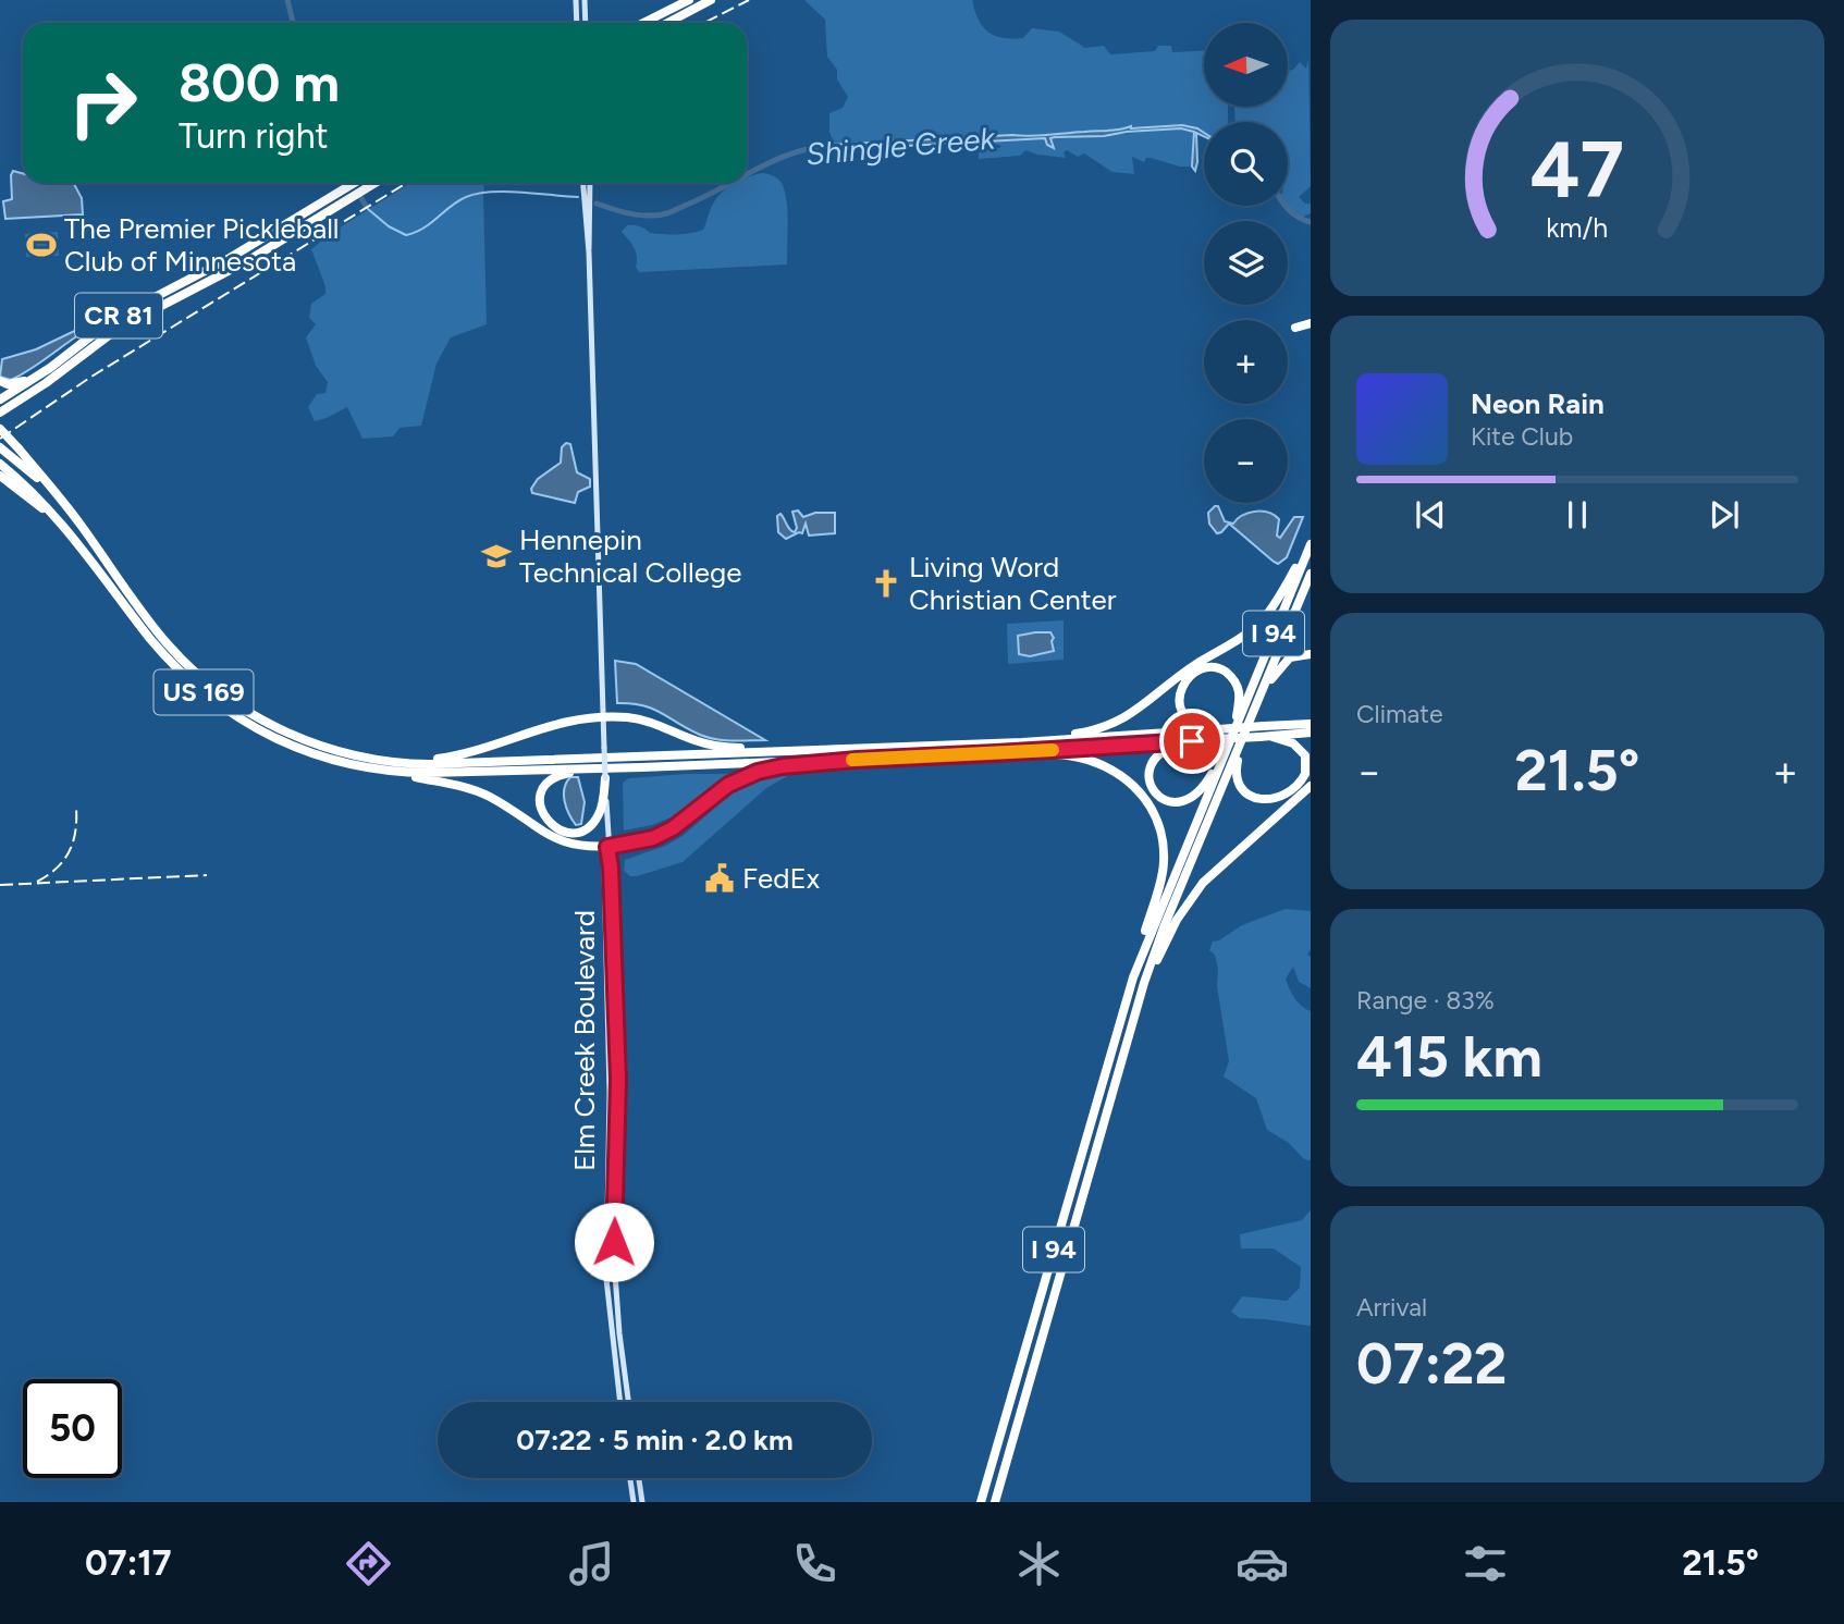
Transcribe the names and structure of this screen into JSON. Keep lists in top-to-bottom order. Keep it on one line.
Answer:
{"streets":{"highway":["CR 81","I 94","US 169"],"main road":["Elm Creek Boulevard"]},"water":["Shingle Creek"],"places":{"sports":["The Premier Pickleball Club of Minnesota"],"school or university":["Hennepin Technical College"],"church":["Living Word Christian Center"],"public building":["FedEx"]},"north":"left","page":{"map_buttons":["+","−"],"turn":["800 m","Turn right"],"song":["Neon Rain","Kite Club"],"tile":["Climate",["Range · 83%","415 km"],["Arrival","07:22"]],"heat":["−","21.5°","+"],"limit":"50","trip":"07:22 · 5 min · 2.0 km","tabs":["07:17","21.5°"],"gauge":["47","km/h"]}}
